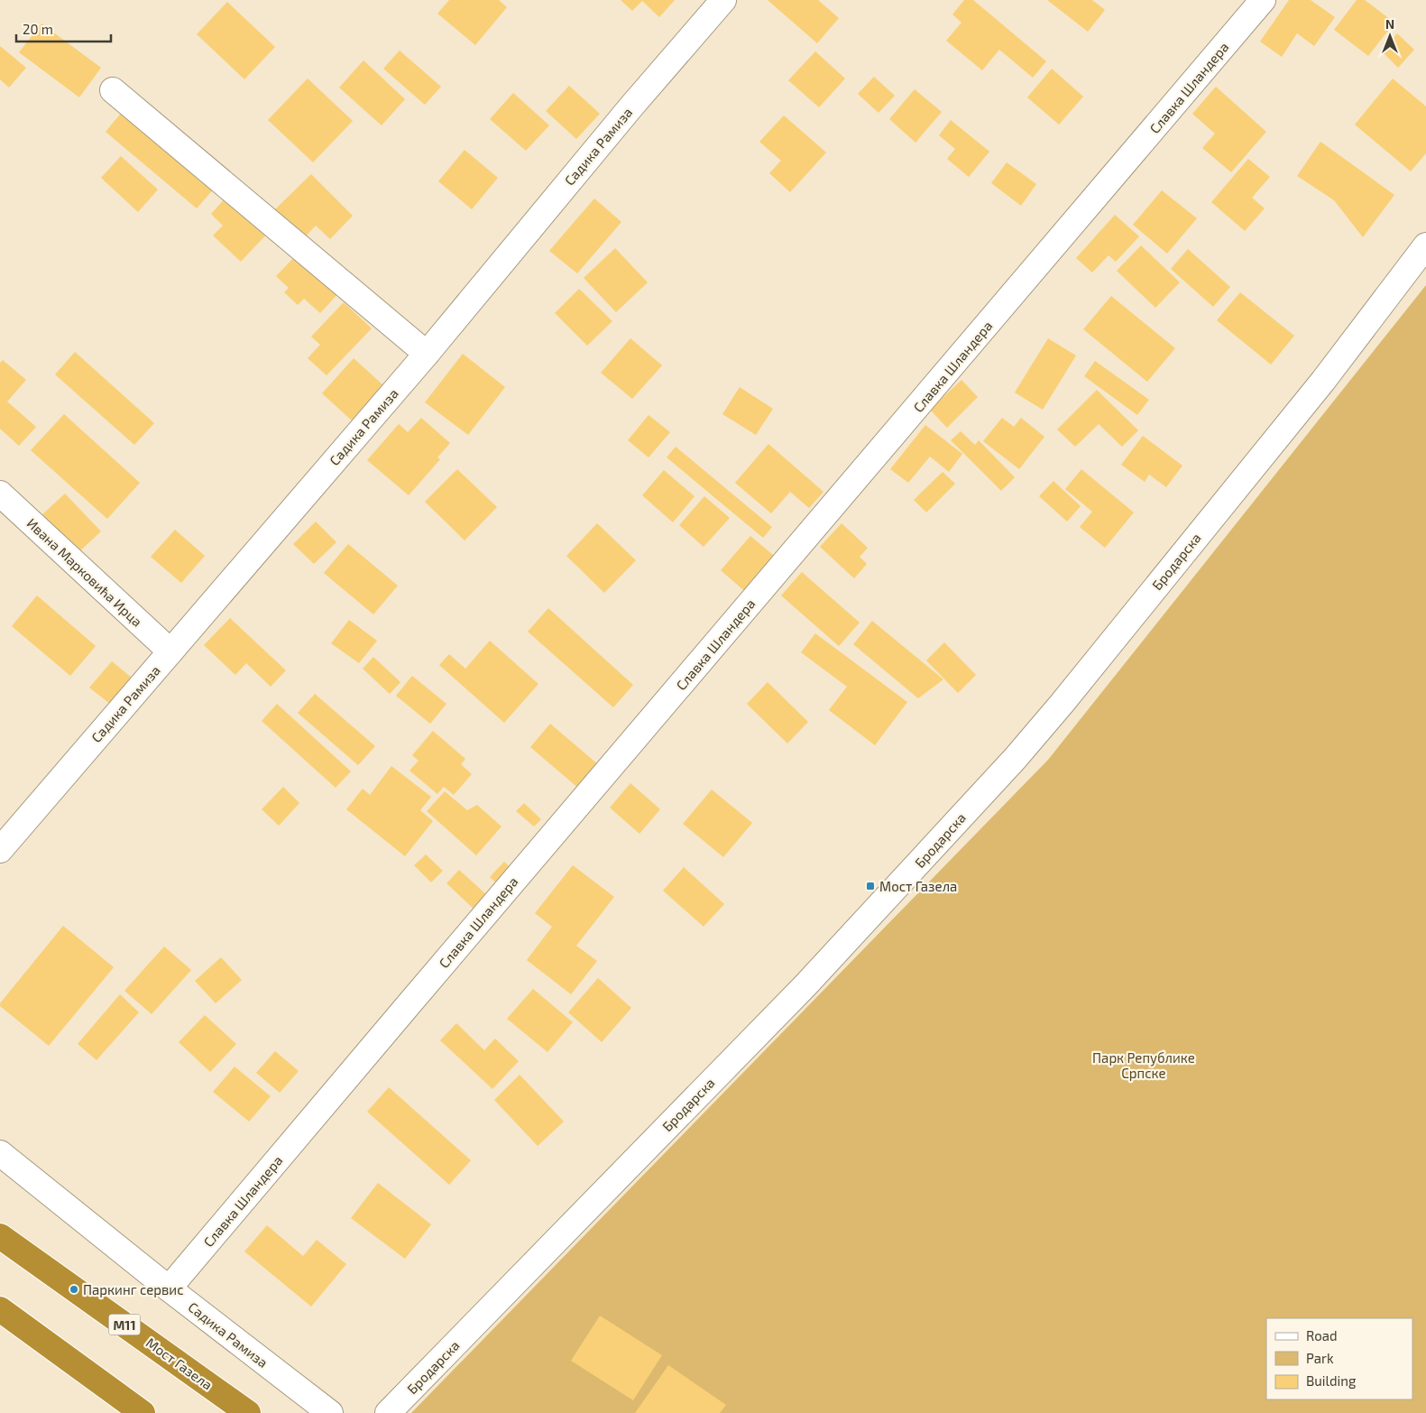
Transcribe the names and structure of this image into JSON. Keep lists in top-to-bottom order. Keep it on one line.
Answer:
{"streets":{"highway":["M11","Мост Газела"],"street":["Славка Шландера","Садика Рамиза","Бродарска","Ивана Марковића Ирца"]},"crossings":[["Славка Шландера","Садика Рамиза"],["Садика Рамиза","Ивана Марковића Ирца"]],"parks":["Парк Републике Српске"],"places":{"transit":["Мост Газела"],"other":["Паркинг сервис"]},"legend":["Road","Park","Building"],"scale_bar":"20 m","north":"top"}
